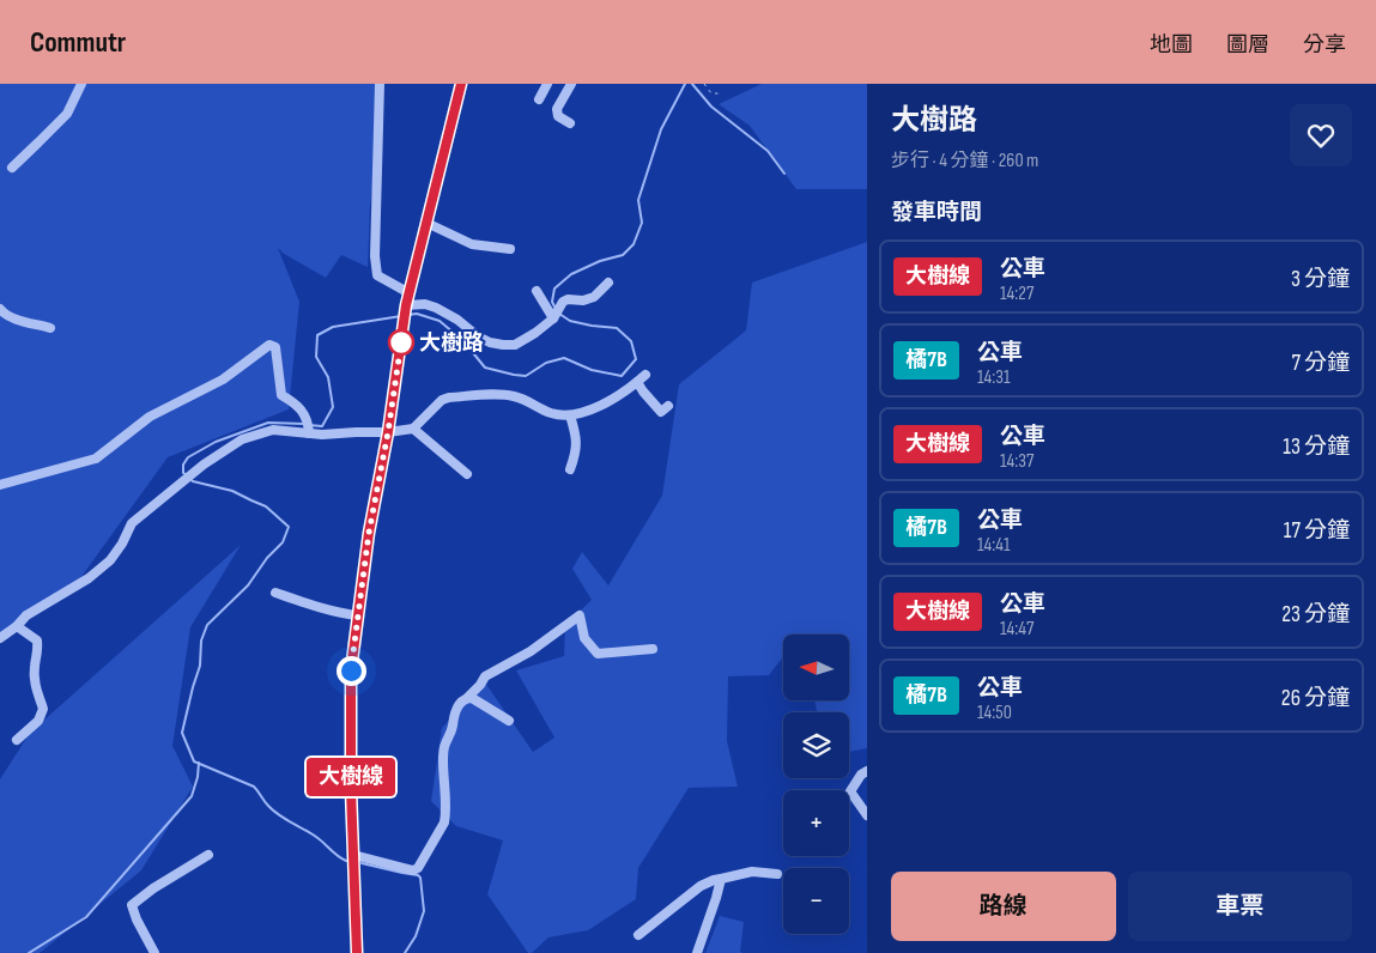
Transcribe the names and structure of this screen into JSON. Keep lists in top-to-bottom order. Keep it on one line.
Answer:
{"places":["大樹路"],"lines":["bus line 大樹線"],"north":"left","page":{"header":"Commutr","nav":["地圖","圖層","分享"],"on_map":"大樹線","heading":[["大樹路","步行 · 4 分鐘 · 260 m"],"發車時間"],"list":[{"mark":"大樹線","name":"公車","note":"14:27","value":"3 分鐘"},{"mark":"橘7B","name":"公車","note":"14:31","value":"7 分鐘"},{"mark":"大樹線","name":"公車","note":"14:37","value":"13 分鐘"},{"mark":"橘7B","name":"公車","note":"14:41","value":"17 分鐘"},{"mark":"大樹線","name":"公車","note":"14:47","value":"23 分鐘"},{"mark":"橘7B","name":"公車","note":"14:50","value":"26 分鐘"}],"map_buttons":["+","−"],"buttons":["路線","車票"]}}
